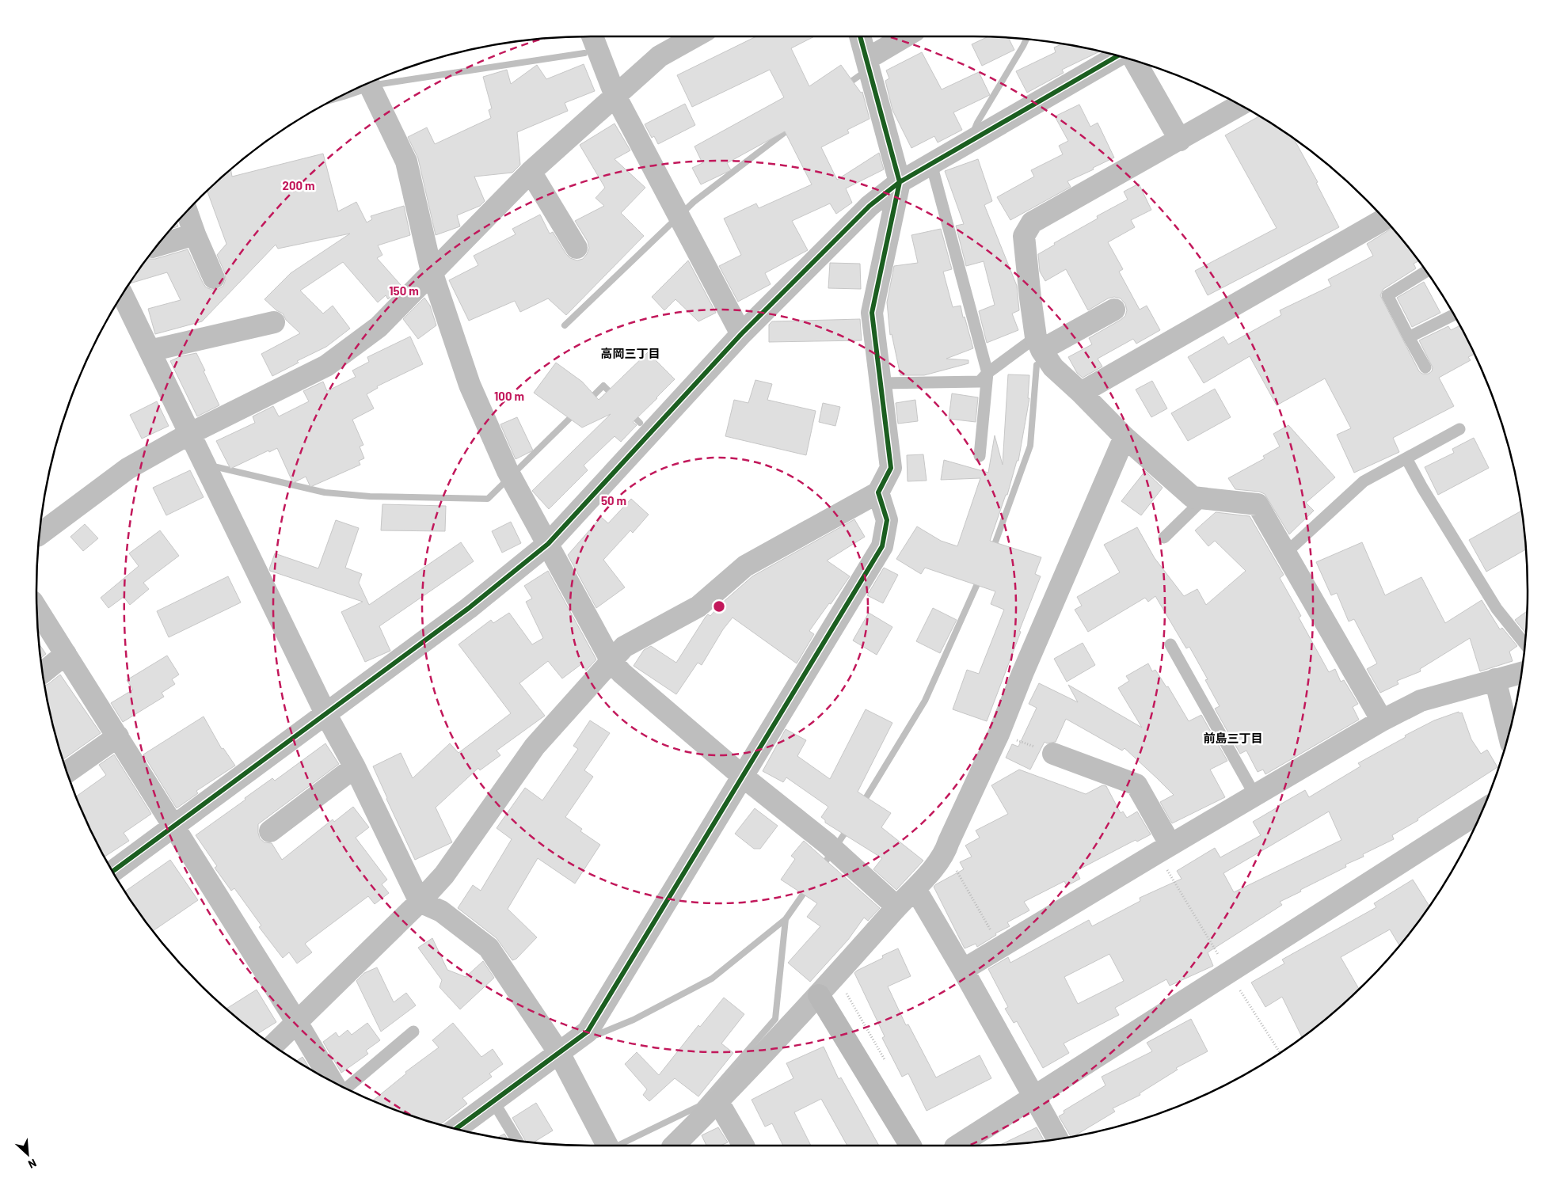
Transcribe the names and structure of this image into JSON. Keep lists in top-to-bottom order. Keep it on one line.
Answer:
{"districts":["高岡三丁目","前島三丁目"],"north":"bottom right","rings":["200 m","150 m","100 m","50 m"]}
